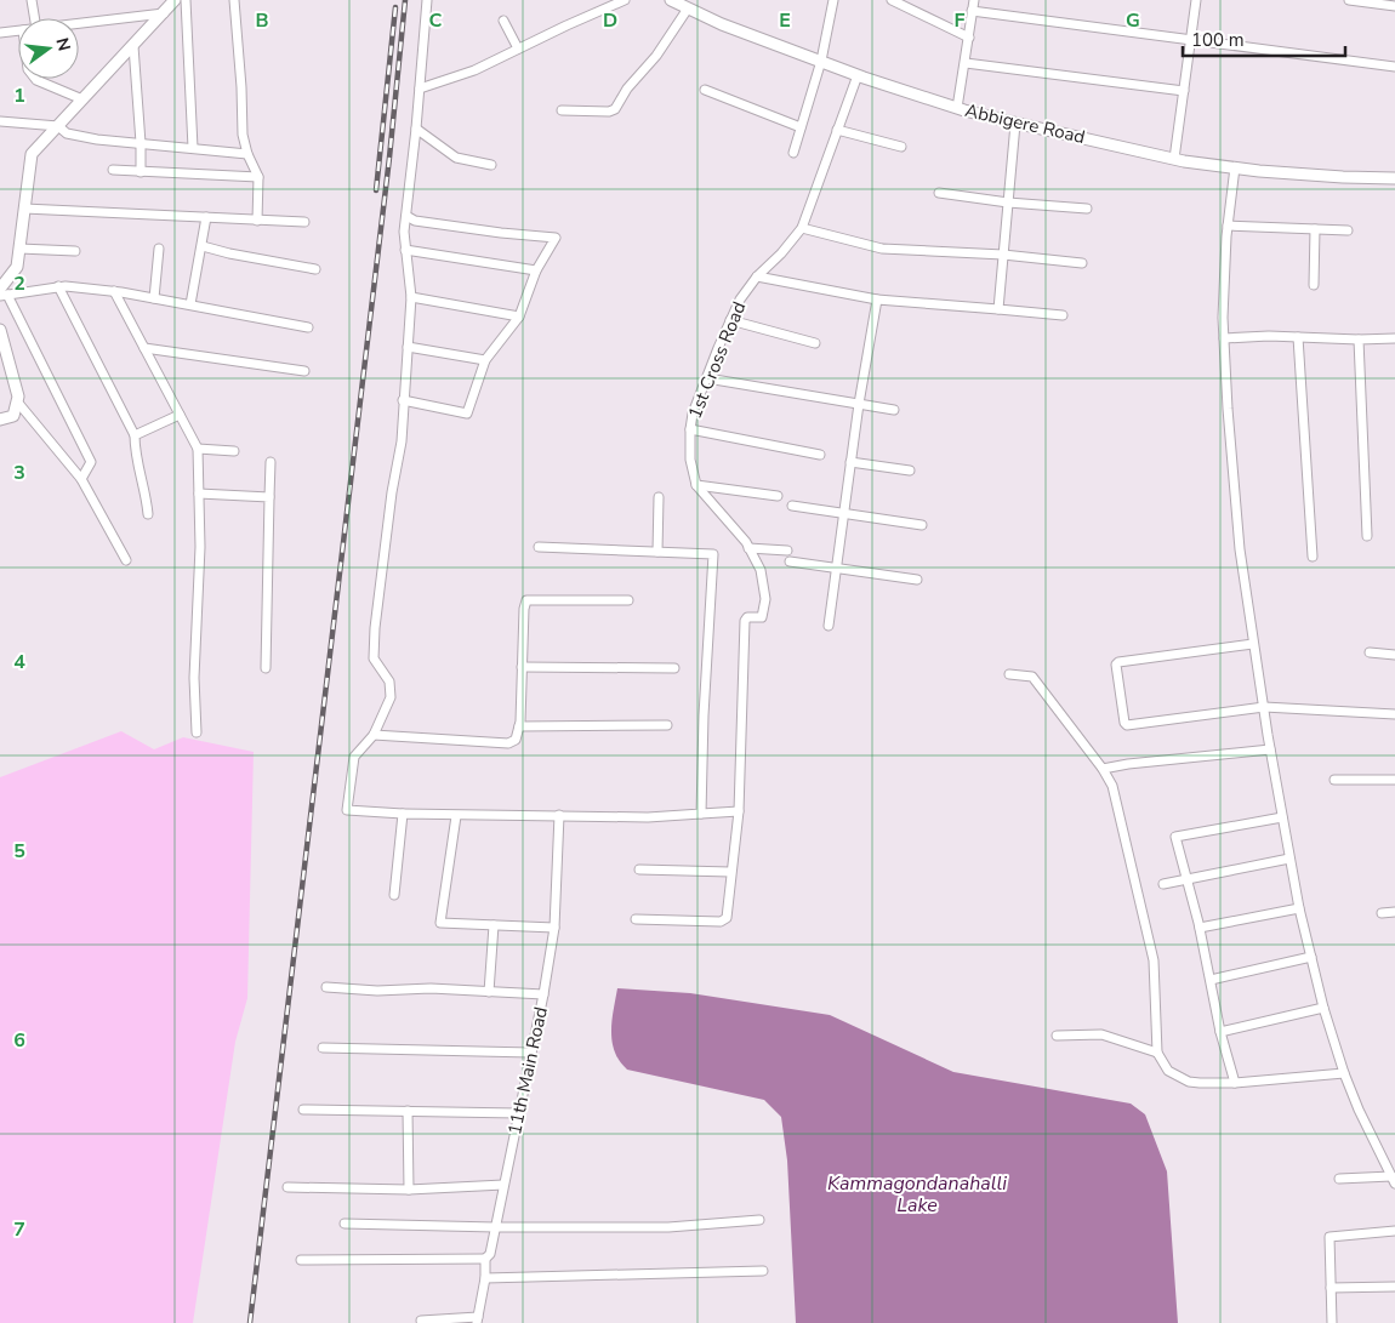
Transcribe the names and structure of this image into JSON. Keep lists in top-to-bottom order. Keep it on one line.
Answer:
{"streets":{"street":["Abbigere Road","1st Cross Road","11th Main Road"]},"crossings":[["Abbigere Road","1st Cross Road"]],"water":["Kammagondanahalli Lake"],"scale_bar":"100 m","north":"right","grid":{"columns":["B","C","D","E","F","G"],"rows":["1","2","3","4","5","6","7"]}}
